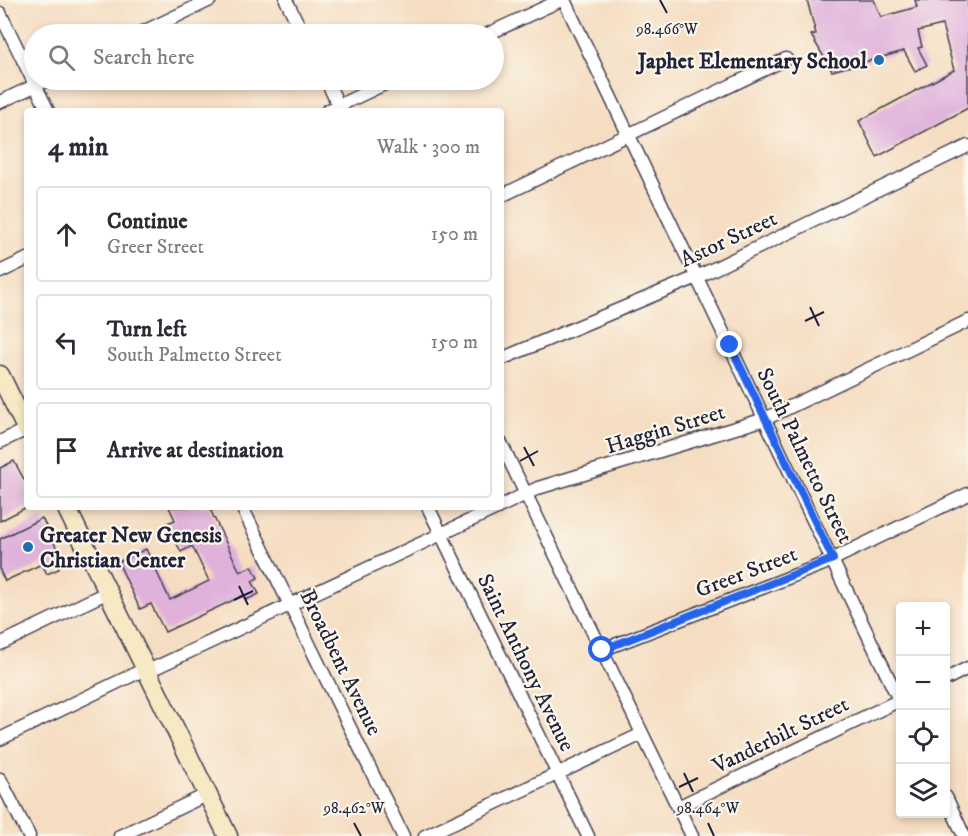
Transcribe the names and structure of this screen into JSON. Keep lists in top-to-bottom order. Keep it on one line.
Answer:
{"streets":{"street":["Astor Street","Haggin Street","South Palmetto Street","Greer Street","Broadbent Avenue","Saint Anthony Avenue","Vanderbilt Street"]},"crossings":[["Astor Street","South Palmetto Street"],["Haggin Street","South Palmetto Street"],["Haggin Street","Broadbent Avenue"],["Haggin Street","Saint Anthony Avenue"],["South Palmetto Street","Greer Street"]],"places":["Japhet Elementary School","Greater New Genesis Christian Center"],"page":{"search":"Search here","heading":["4 min","Walk · 300 m"],"list":[["Continue","Greer Street","150 m"],["Turn left","South Palmetto Street","150 m"],"Arrive at destination"],"map_buttons":["+","−"]},"coordinates":["98.466°W","98.462°W","98.464°W"]}
